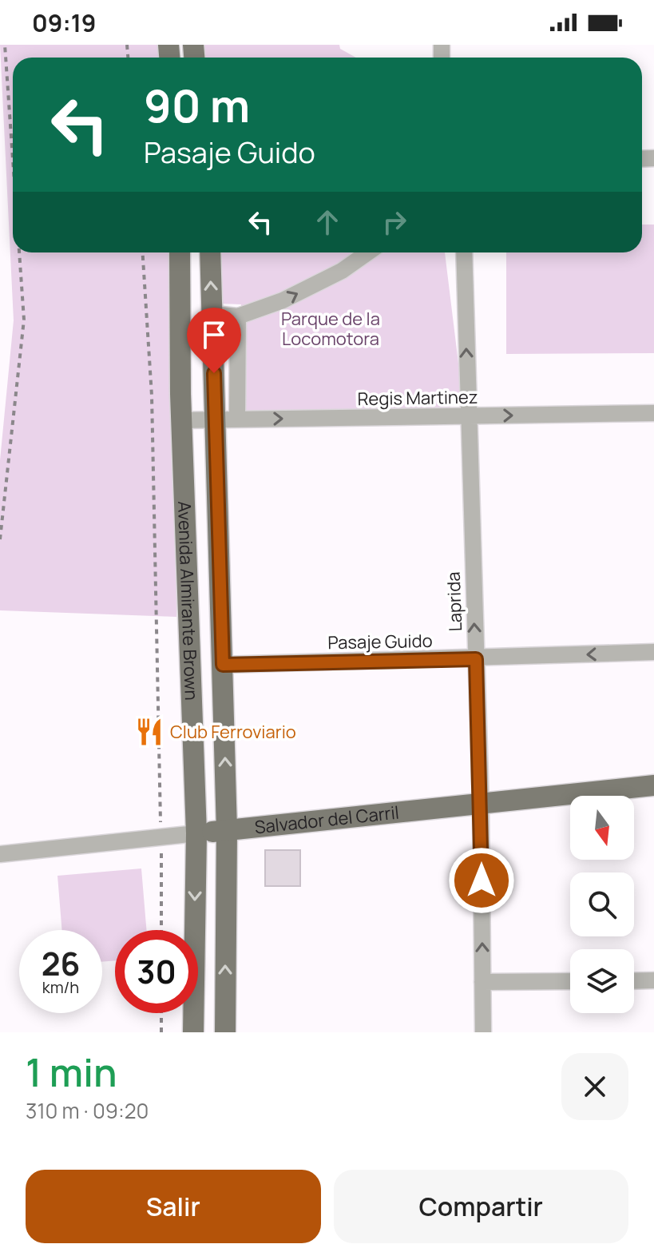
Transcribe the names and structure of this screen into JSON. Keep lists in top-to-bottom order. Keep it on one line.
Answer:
{"streets":{"main road":["Avenida Almirante Brown","Salvador del Carril"],"street":["Regis Martinez","Laprida","Pasaje Guido"]},"crossings":[["Regis Martinez","Avenida Almirante Brown"],["Regis Martinez","Laprida"],["Avenida Almirante Brown","Pasaje Guido"],["Avenida Almirante Brown","Salvador del Carril"],["Laprida","Pasaje Guido"],["Laprida","Salvador del Carril"]],"one_way":["Regis Martinez","Laprida","Pasaje Guido"],"parks":["Parque de la Locomotora"],"places":{"restaurant":["Club Ferroviario"]},"north":"bottom","page":{"status":"09:19","turn":["90 m","Pasaje Guido"],"speed":"26 km/h","limit":"30","heading":["1 min","310 m · 09:20"],"buttons":["Salir","Compartir"]}}
